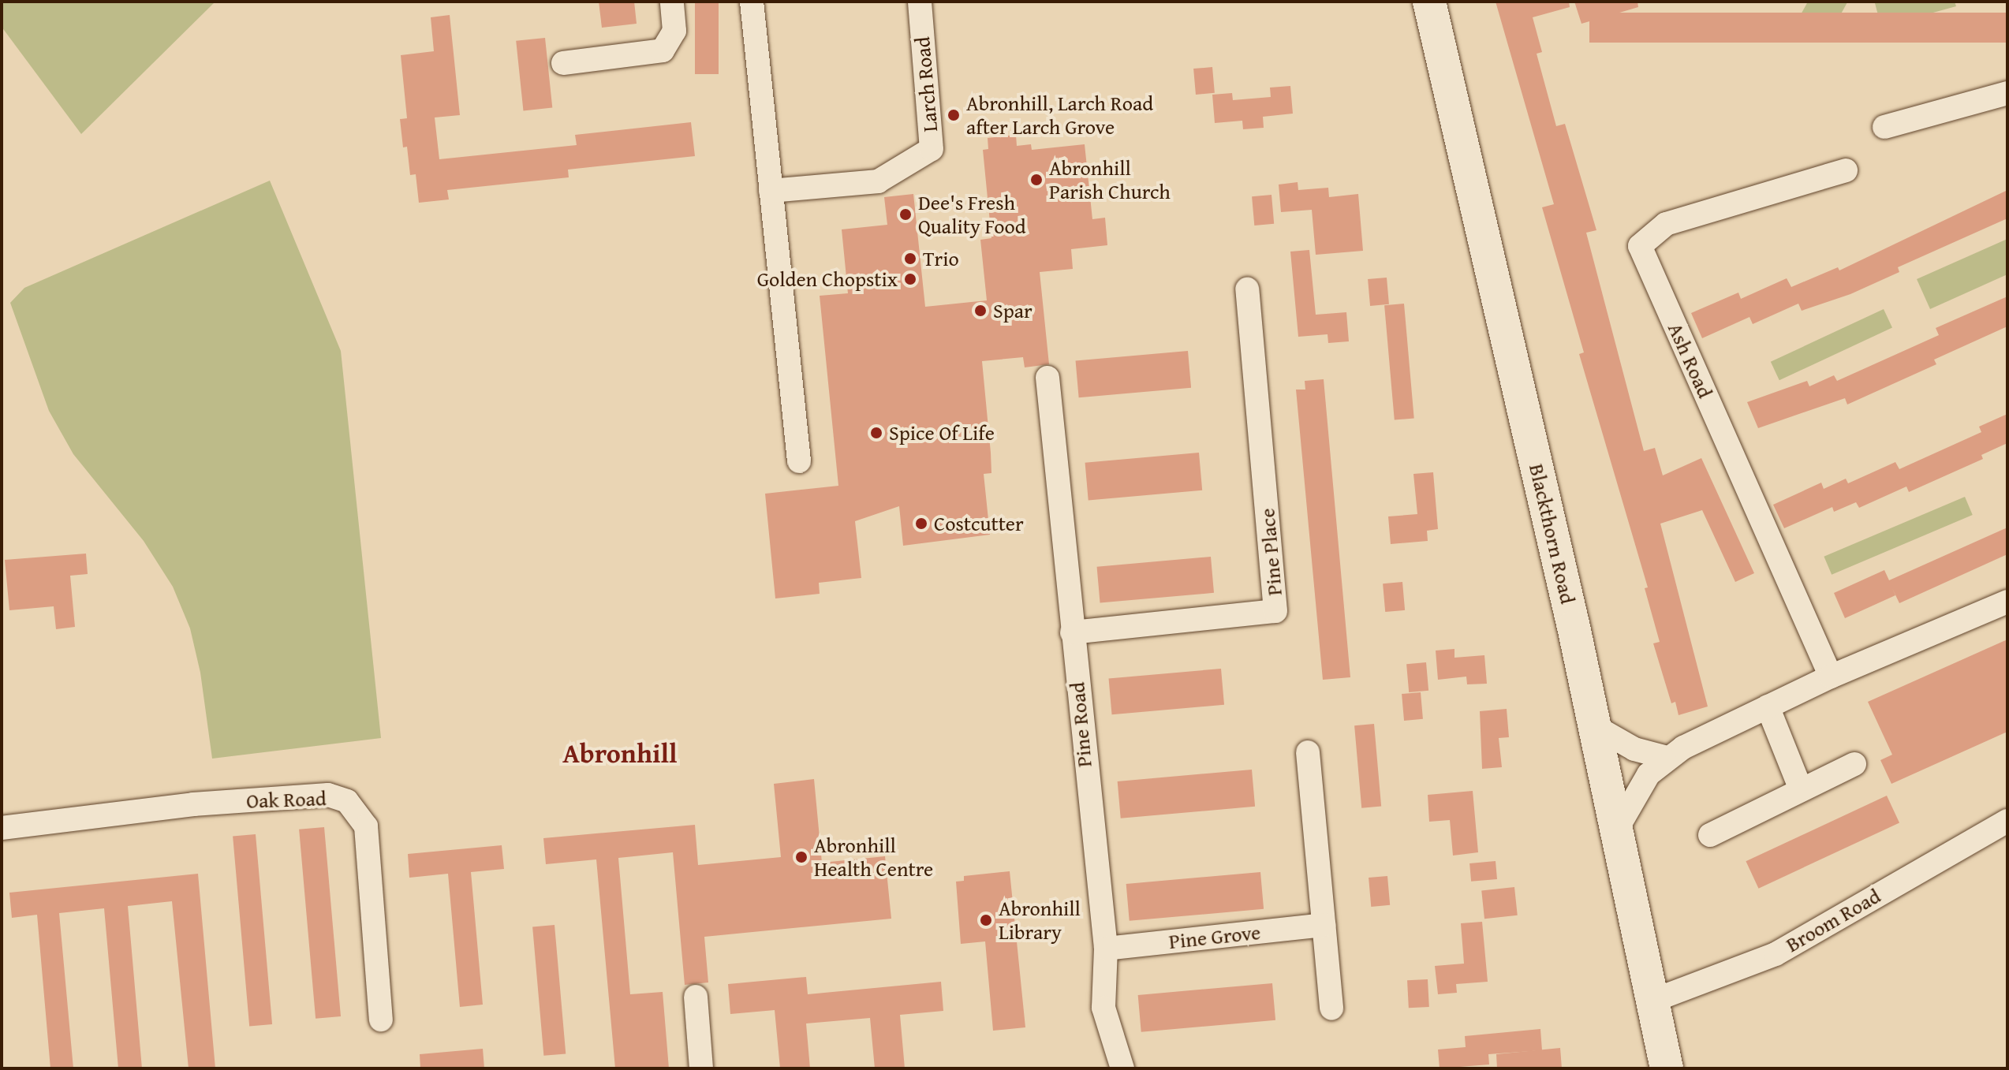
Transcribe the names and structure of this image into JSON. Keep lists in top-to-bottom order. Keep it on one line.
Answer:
{"streets":{"street":["Larch Road","Ash Road","Blackthorn Road","Pine Place","Pine Road","Oak Road","Broom Road","Pine Grove"]},"crossings":[["Blackthorn Road","Broom Road"],["Pine Place","Pine Road"],["Pine Road","Pine Grove"]],"districts":["Abronhill"],"places":["Abronhill, Larch Road after Larch Grove","Abronhill Parish Church","Dee's Fresh Quality Food","Trio","Golden Chopstix","Spar","Spice Of Life","Costcutter","Abronhill Health Centre","Abronhill Library"]}
